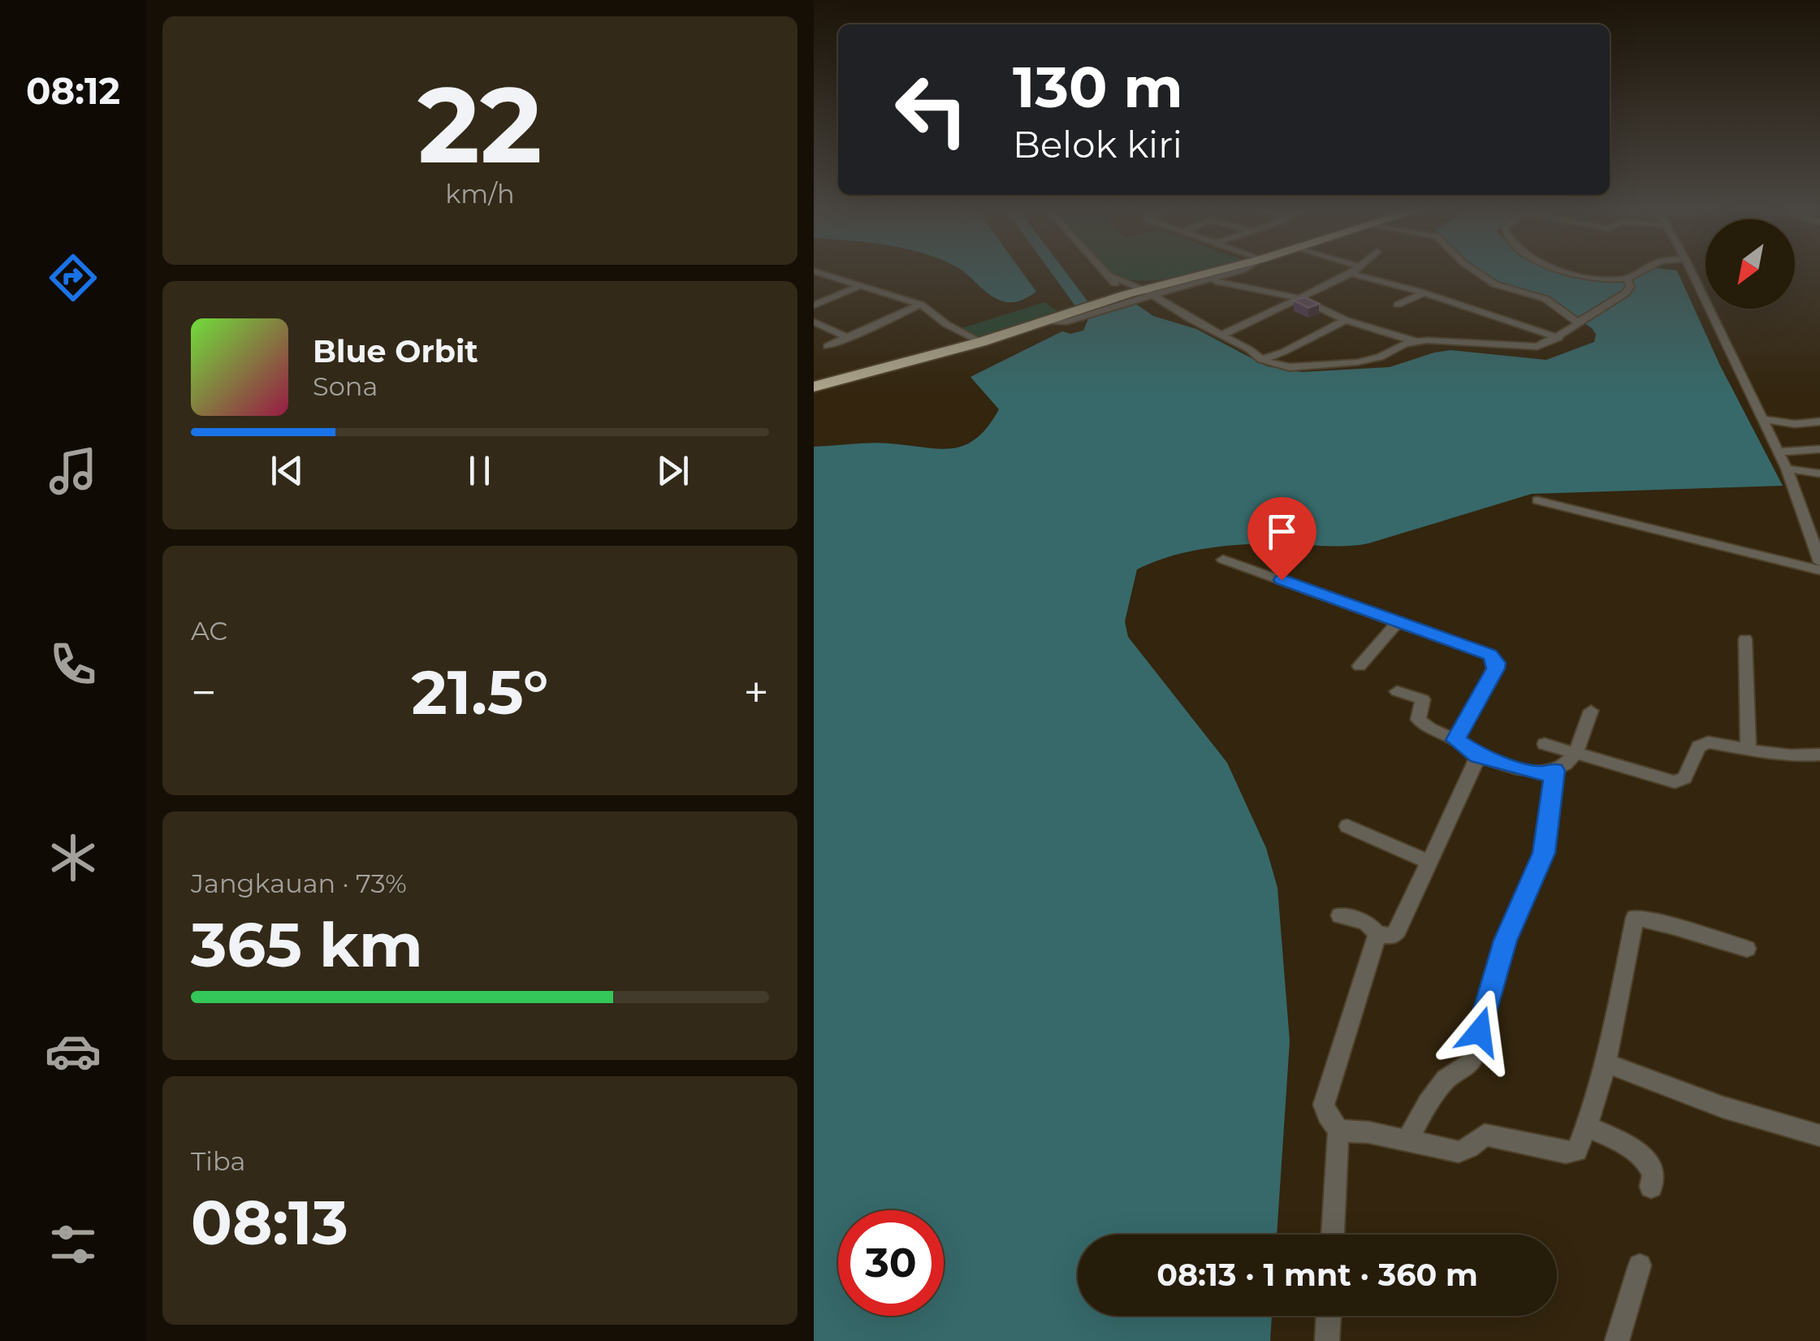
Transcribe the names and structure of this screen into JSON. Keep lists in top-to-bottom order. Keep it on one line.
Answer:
{"north":"bottom left","page":{"tabs":"08:12","tile":[["22","km/h"],"AC",["Jangkauan · 73%","365 km"],["Tiba","08:13"]],"turn":["130 m","Belok kiri"],"song":["Blue Orbit","Sona"],"heat":["−","21.5°","+"],"limit":"30","trip":"08:13 · 1 mnt · 360 m"}}
